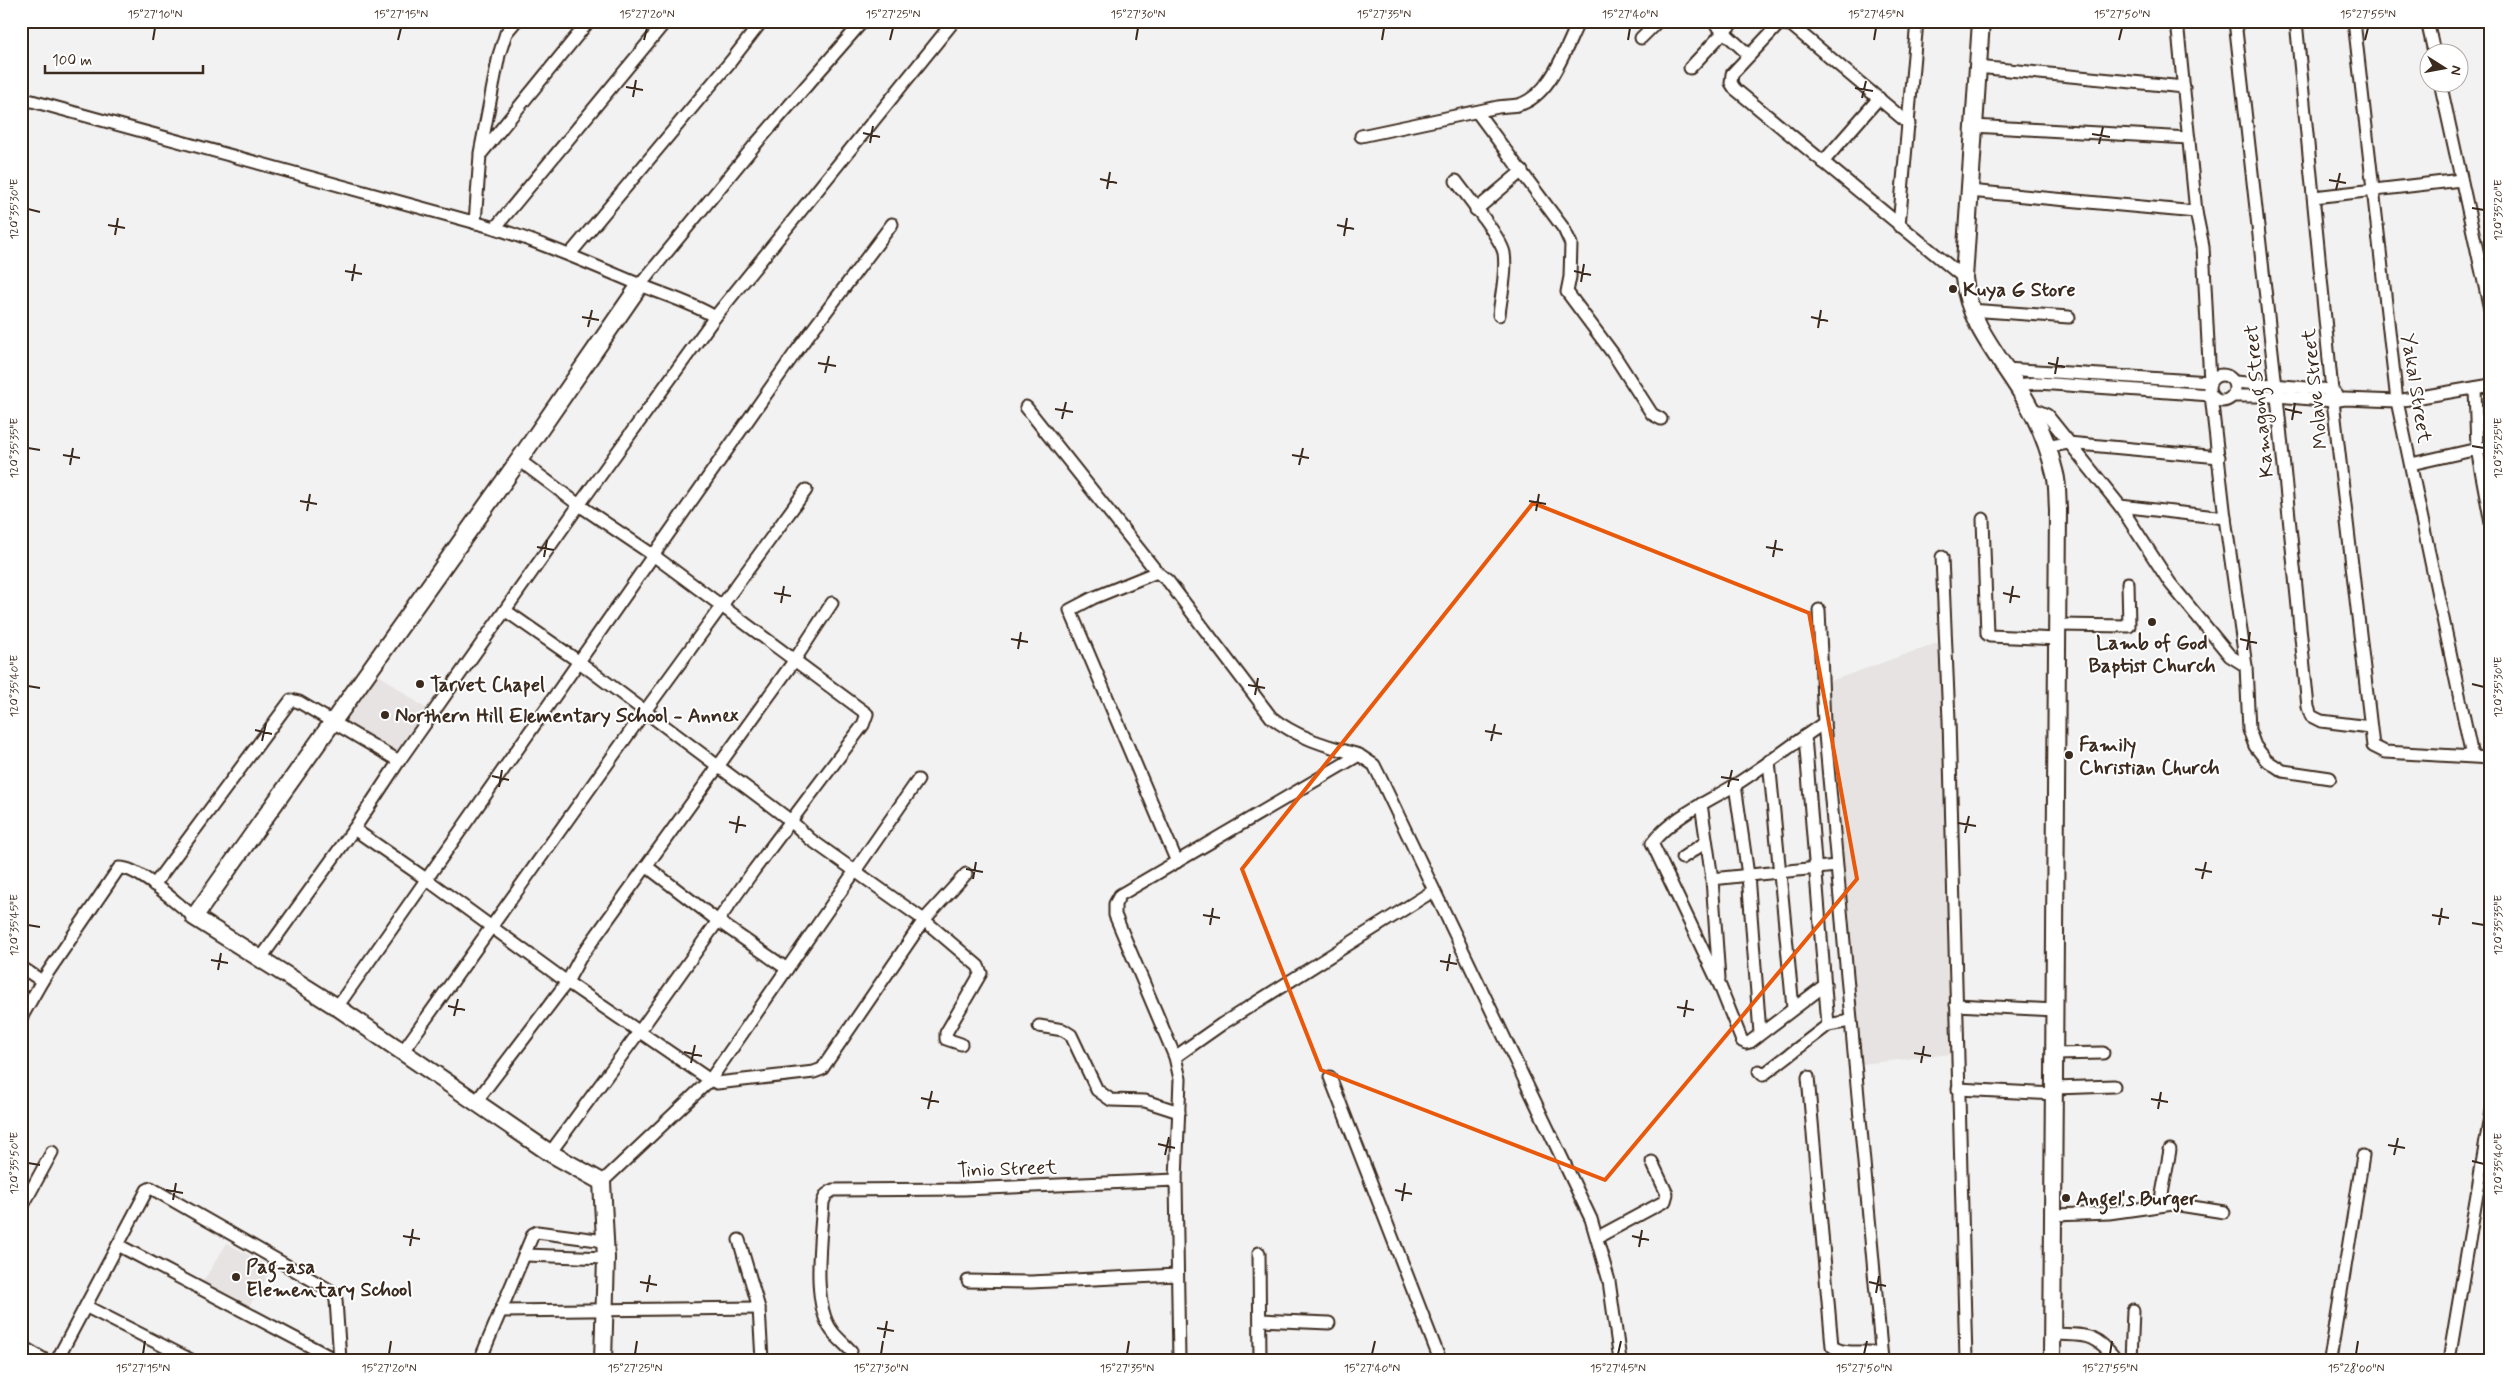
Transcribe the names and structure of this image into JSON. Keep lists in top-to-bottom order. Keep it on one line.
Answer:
{"streets":{"street":["Yakal Street","Molave Street","Kamagong Street","Tinio Street"]},"crossings":[["Yakal Street","Molave Street"],["Molave Street","Kamagong Street"]],"places":["Kuya G Store","Lamb of God Baptist Church","Tarvet Chapel","Northern Hill Elementary School - Annex","Family Christian Church","Angel's Burger","Pag-asa Elementary School"],"scale_bar":"100 m","north":"right","coordinates":["15°27'10\"N","15°27'15\"N","15°27'20\"N","15°27'25\"N","15°27'30\"N","15°27'35\"N","15°27'40\"N","15°27'45\"N","15°27'50\"N","15°27'55\"N","120°35'30\"E","120°35'20\"E","120°35'35\"E","120°35'25\"E","120°35'40\"E","120°35'45\"E","120°35'50\"E","15°28'00\"N"]}
